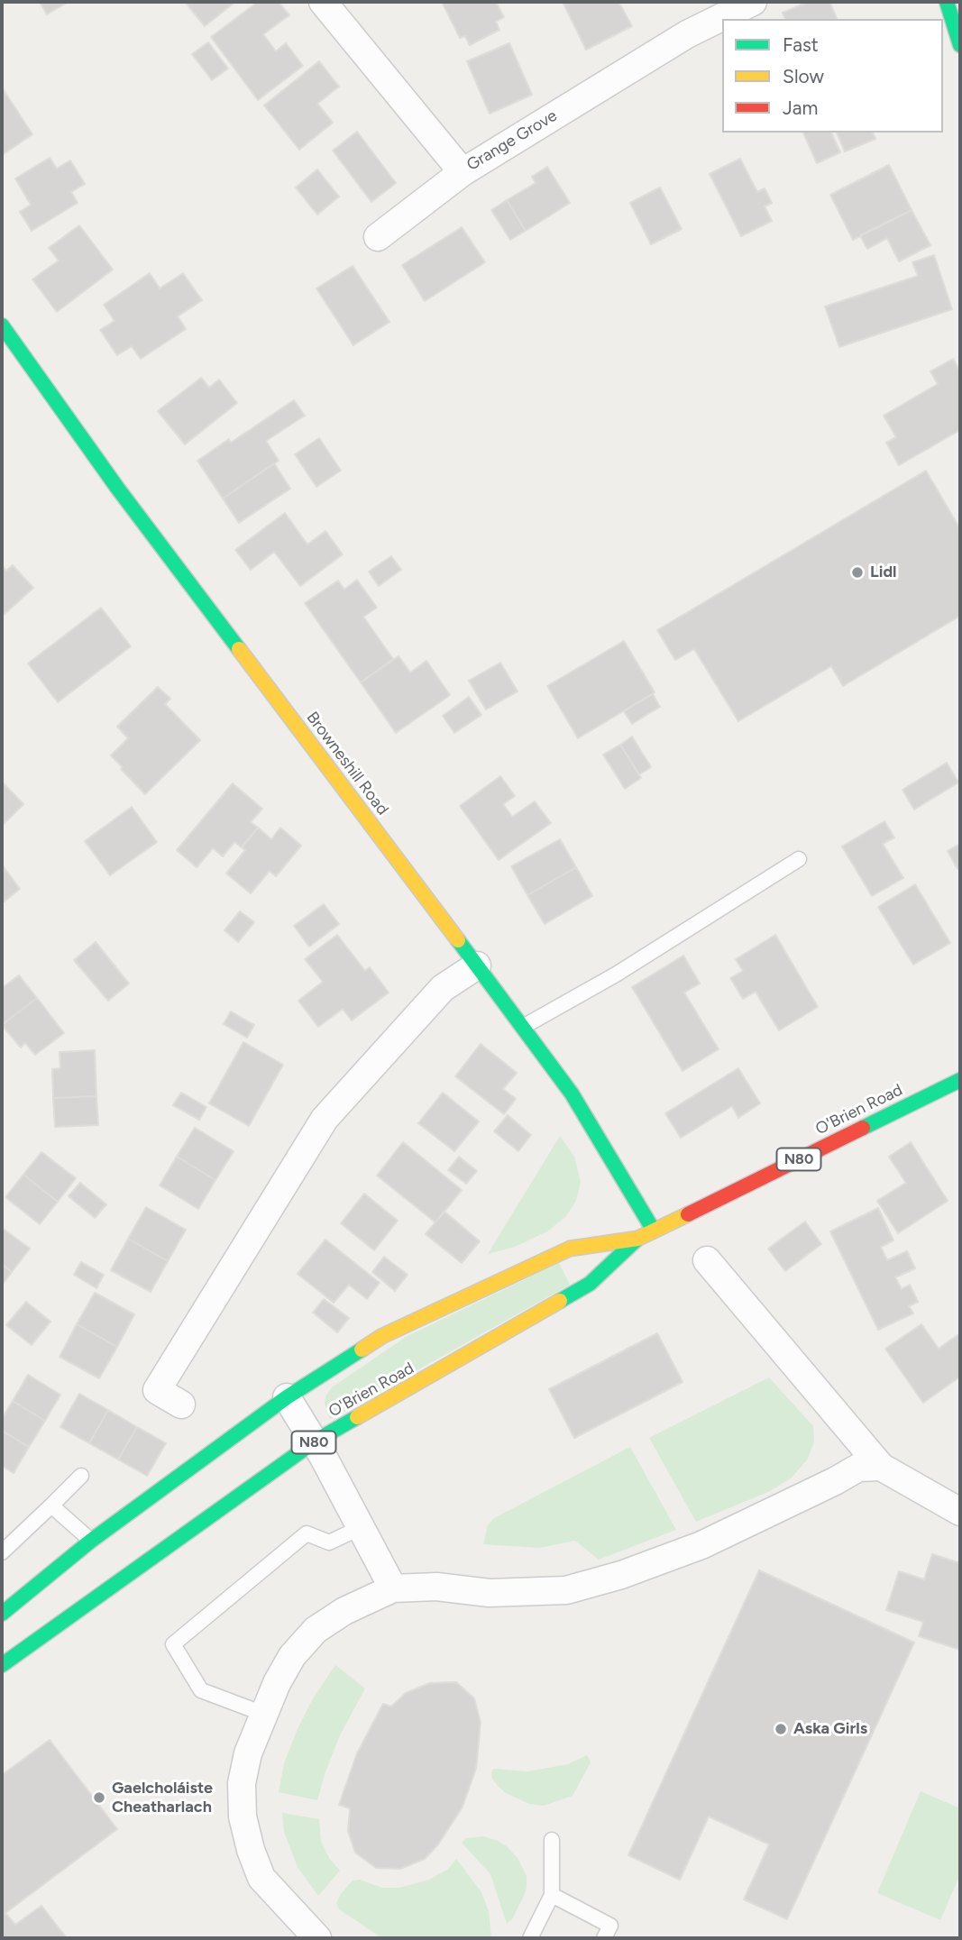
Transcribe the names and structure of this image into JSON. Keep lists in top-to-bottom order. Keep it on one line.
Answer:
{"streets":{"main road":["Browneshill Road","O'Brien Road","N80"],"street":["Grange Grove"]},"crossings":[["Browneshill Road","O'Brien Road"]],"places":["Lidl","Aska Girls","Gaelcholáiste Cheatharlach"],"legend":["Fast","Slow","Jam"]}
